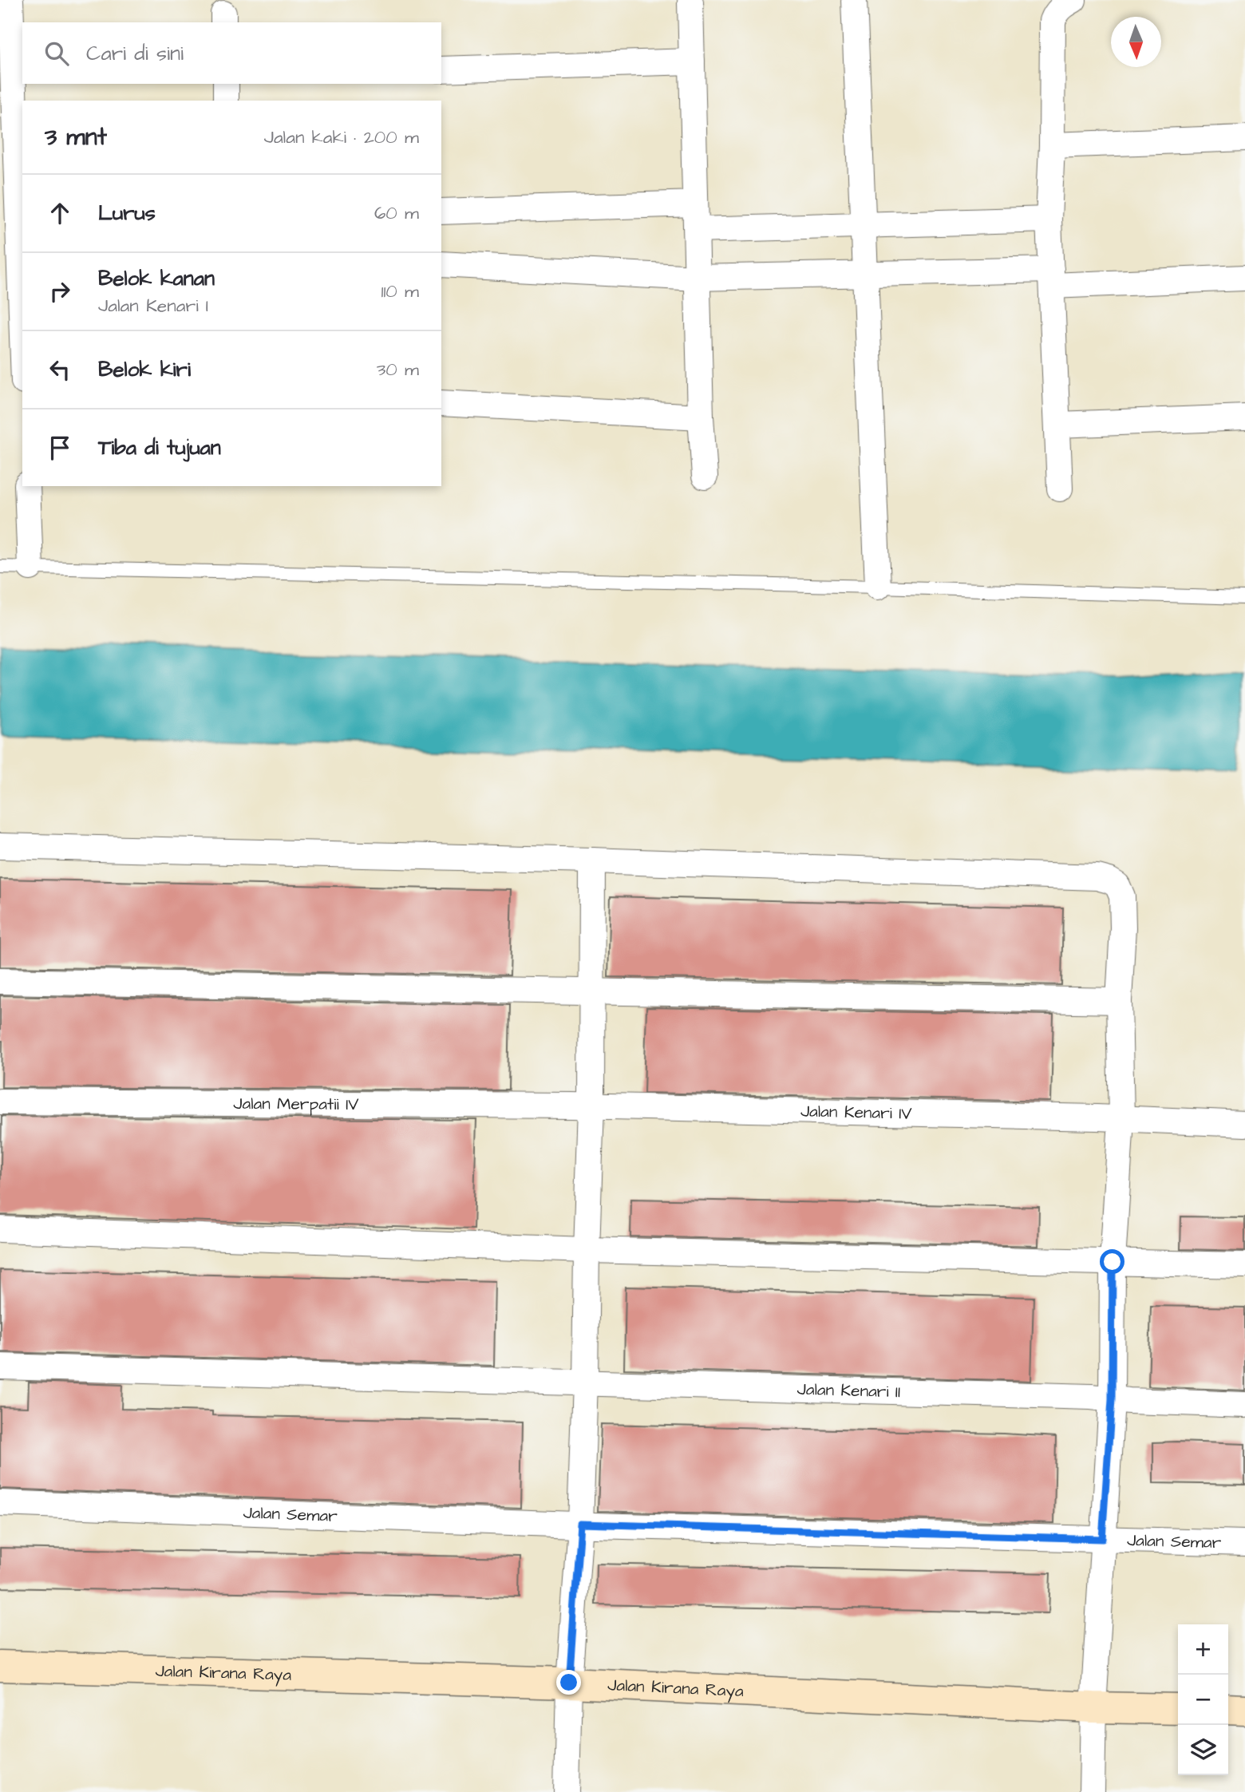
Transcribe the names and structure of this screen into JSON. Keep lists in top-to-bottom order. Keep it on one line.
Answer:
{"streets":{"street":["Jalan Merpatii IV","Jalan Kenari IV","Jalan Kenari II","Jalan Semar","Jalan Kirana Raya"]},"crossings":[["Jalan Merpatii IV","Jalan Kenari IV"]],"north":"bottom","page":{"search":"Cari di sini","heading":["3 mnt","Jalan kaki · 200 m"],"list":[["Lurus","60 m"],["Belok kanan","Jalan Kenari I","110 m"],["Belok kiri","30 m"],"Tiba di tujuan"],"map_buttons":["+","−"]}}
